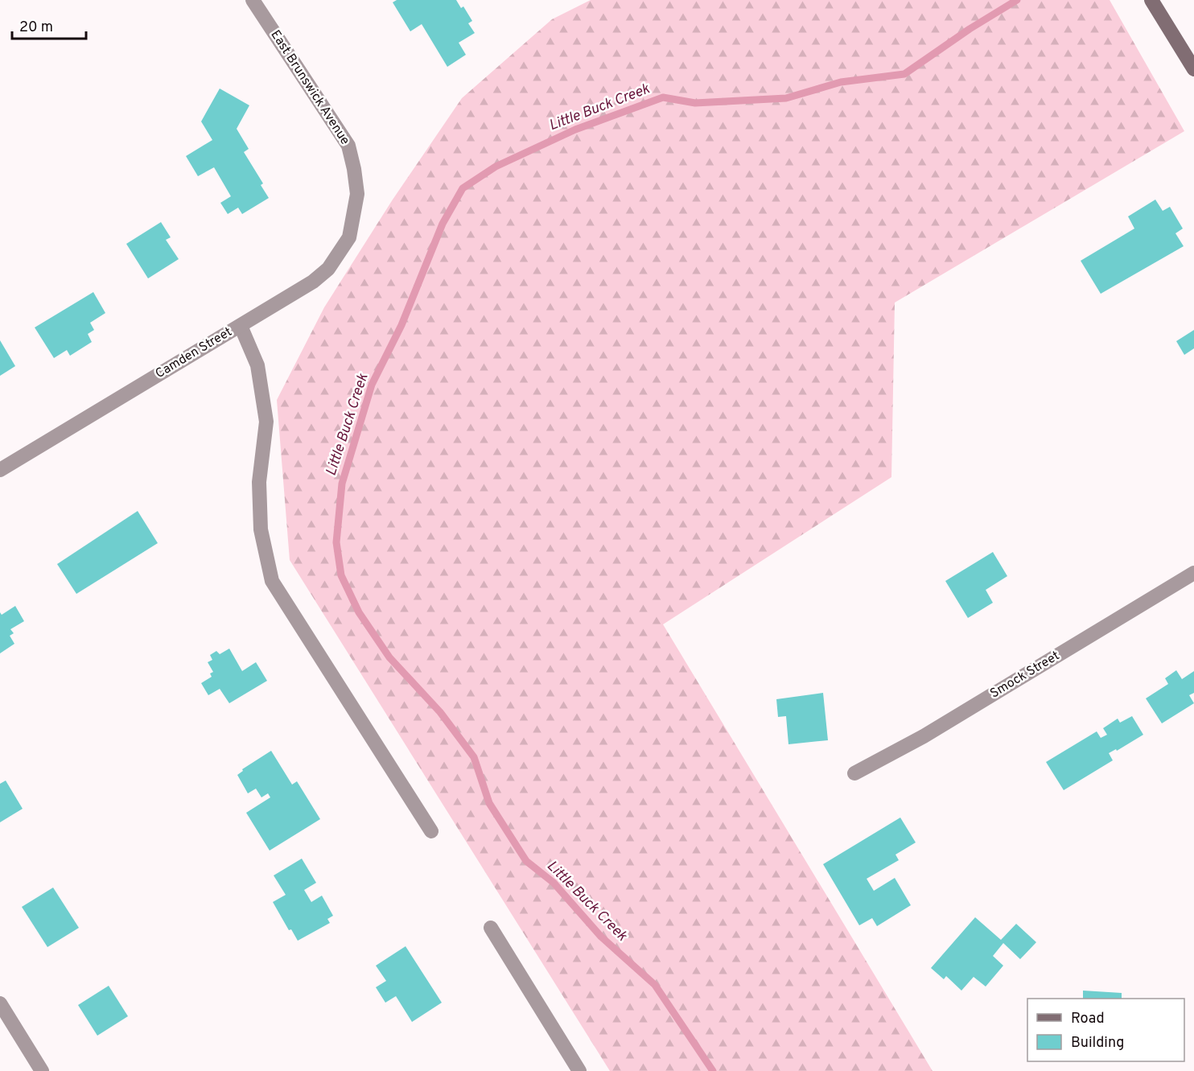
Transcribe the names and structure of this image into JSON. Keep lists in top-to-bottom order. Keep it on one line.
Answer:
{"streets":{"street":["East Brunswick Avenue","Camden Street","Smock Street"]},"crossings":[["East Brunswick Avenue","Camden Street"]],"water":["Little Buck Creek"],"legend":["Road","Building"],"scale_bar":"20 m"}
